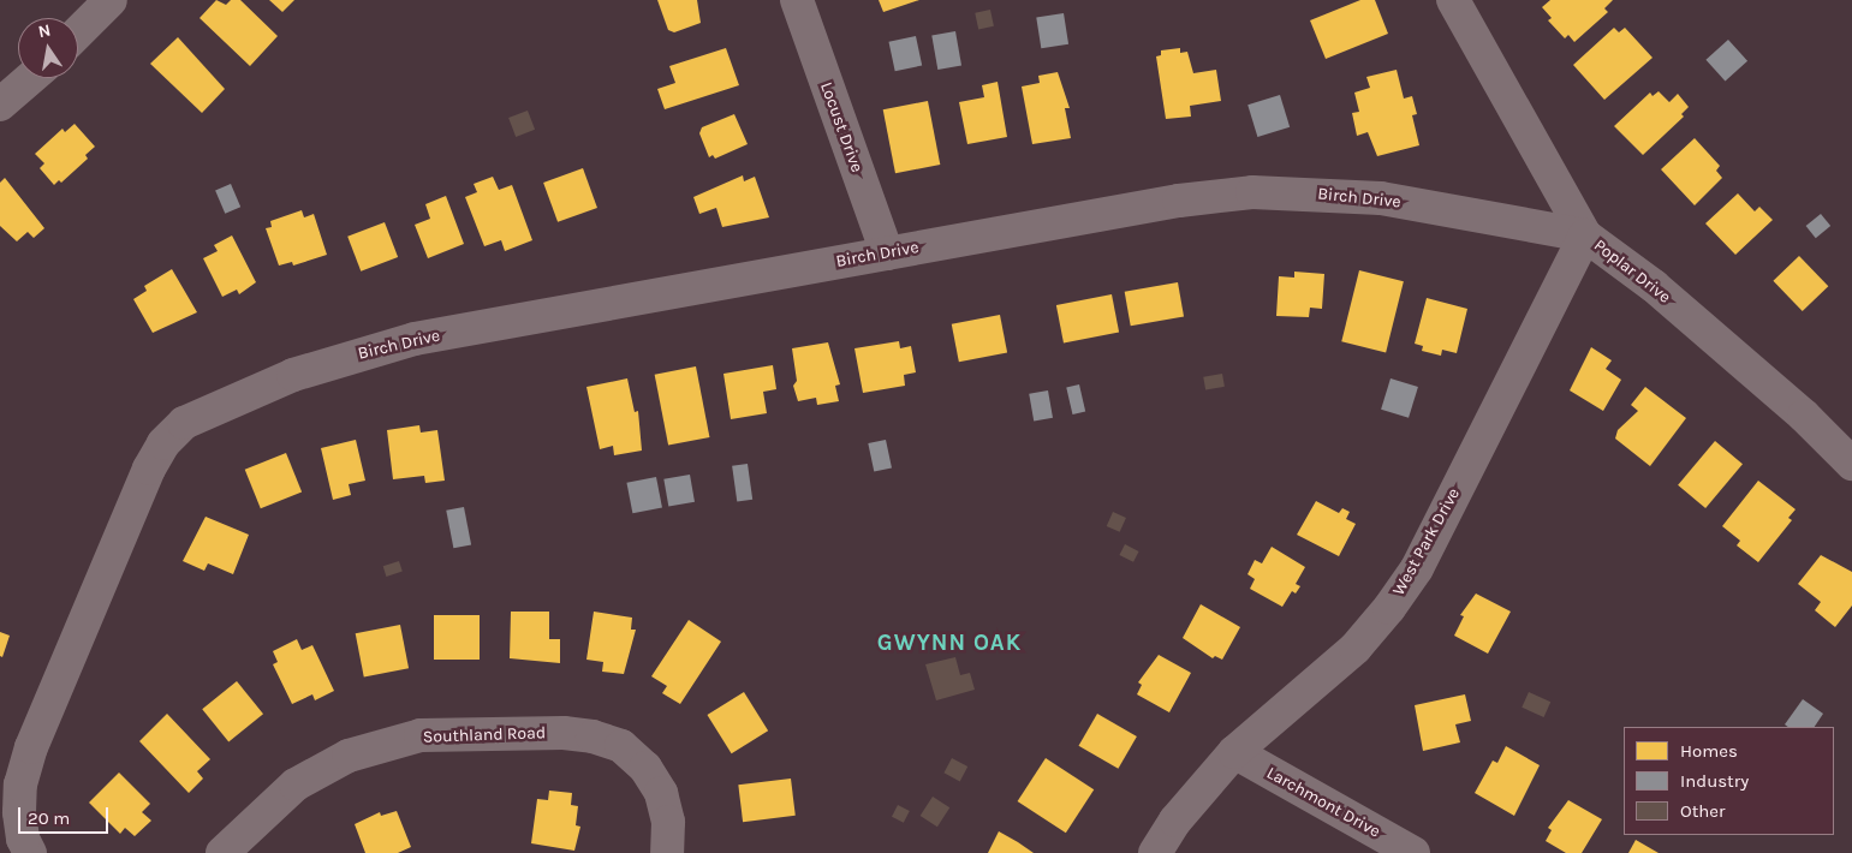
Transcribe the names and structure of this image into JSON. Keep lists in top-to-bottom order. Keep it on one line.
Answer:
{"streets":{"street":["Locust Drive","Birch Drive","Poplar Drive","West Park Drive","Southland Road","Larchmont Drive"]},"crossings":[["Locust Drive","Birch Drive"],["Birch Drive","Poplar Drive"],["Birch Drive","West Park Drive"],["Poplar Drive","West Park Drive"],["West Park Drive","Larchmont Drive"]],"districts":["GWYNN OAK"],"legend":["Homes","Industry","Other"],"scale_bar":"20 m","north":"top"}
